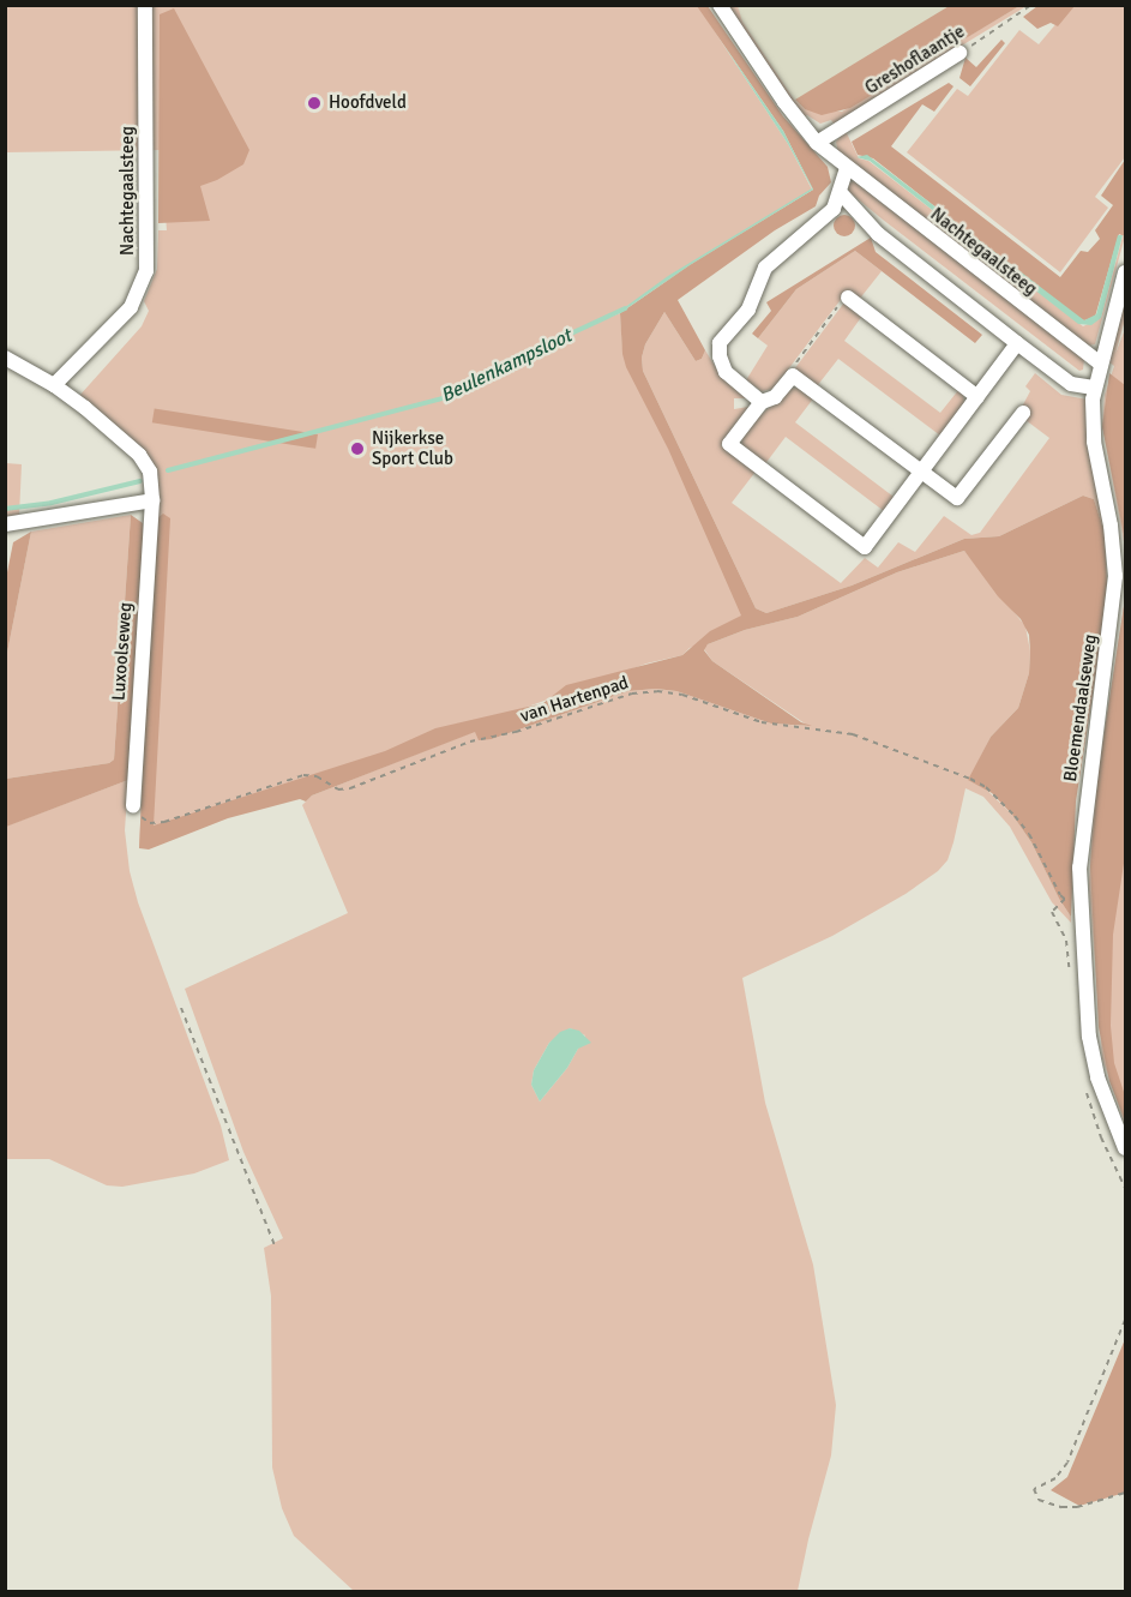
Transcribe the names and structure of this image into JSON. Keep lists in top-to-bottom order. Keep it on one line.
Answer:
{"streets":{"street":["Greshoflaantje","Nachtegaalsteeg","Luxoolseweg","Bloemendaalseweg"],"path":["van Hartenpad"]},"crossings":[["Greshoflaantje","Nachtegaalsteeg"],["Nachtegaalsteeg","Luxoolseweg"],["Nachtegaalsteeg","Bloemendaalseweg"],["Luxoolseweg","van Hartenpad"]],"water":["Beulenkampsloot"],"places":["Hoofdveld","Nijkerkse Sport Club"]}
